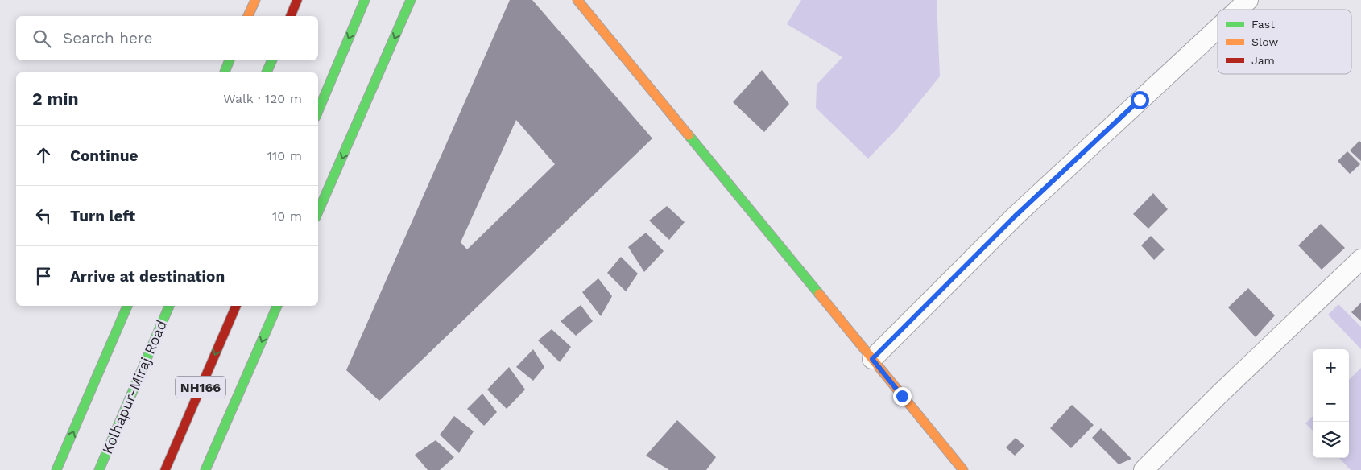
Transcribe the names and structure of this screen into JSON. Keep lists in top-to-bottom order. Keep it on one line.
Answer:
{"streets":{"main road":["Kolhapur-Miraj Road","NH166"]},"legend":["Fast","Slow","Jam"],"page":{"search":"Search here","heading":["2 min","Walk · 120 m"],"list":[["Continue","110 m"],["Turn left","10 m"],"Arrive at destination"],"map_buttons":["+","−"]}}
